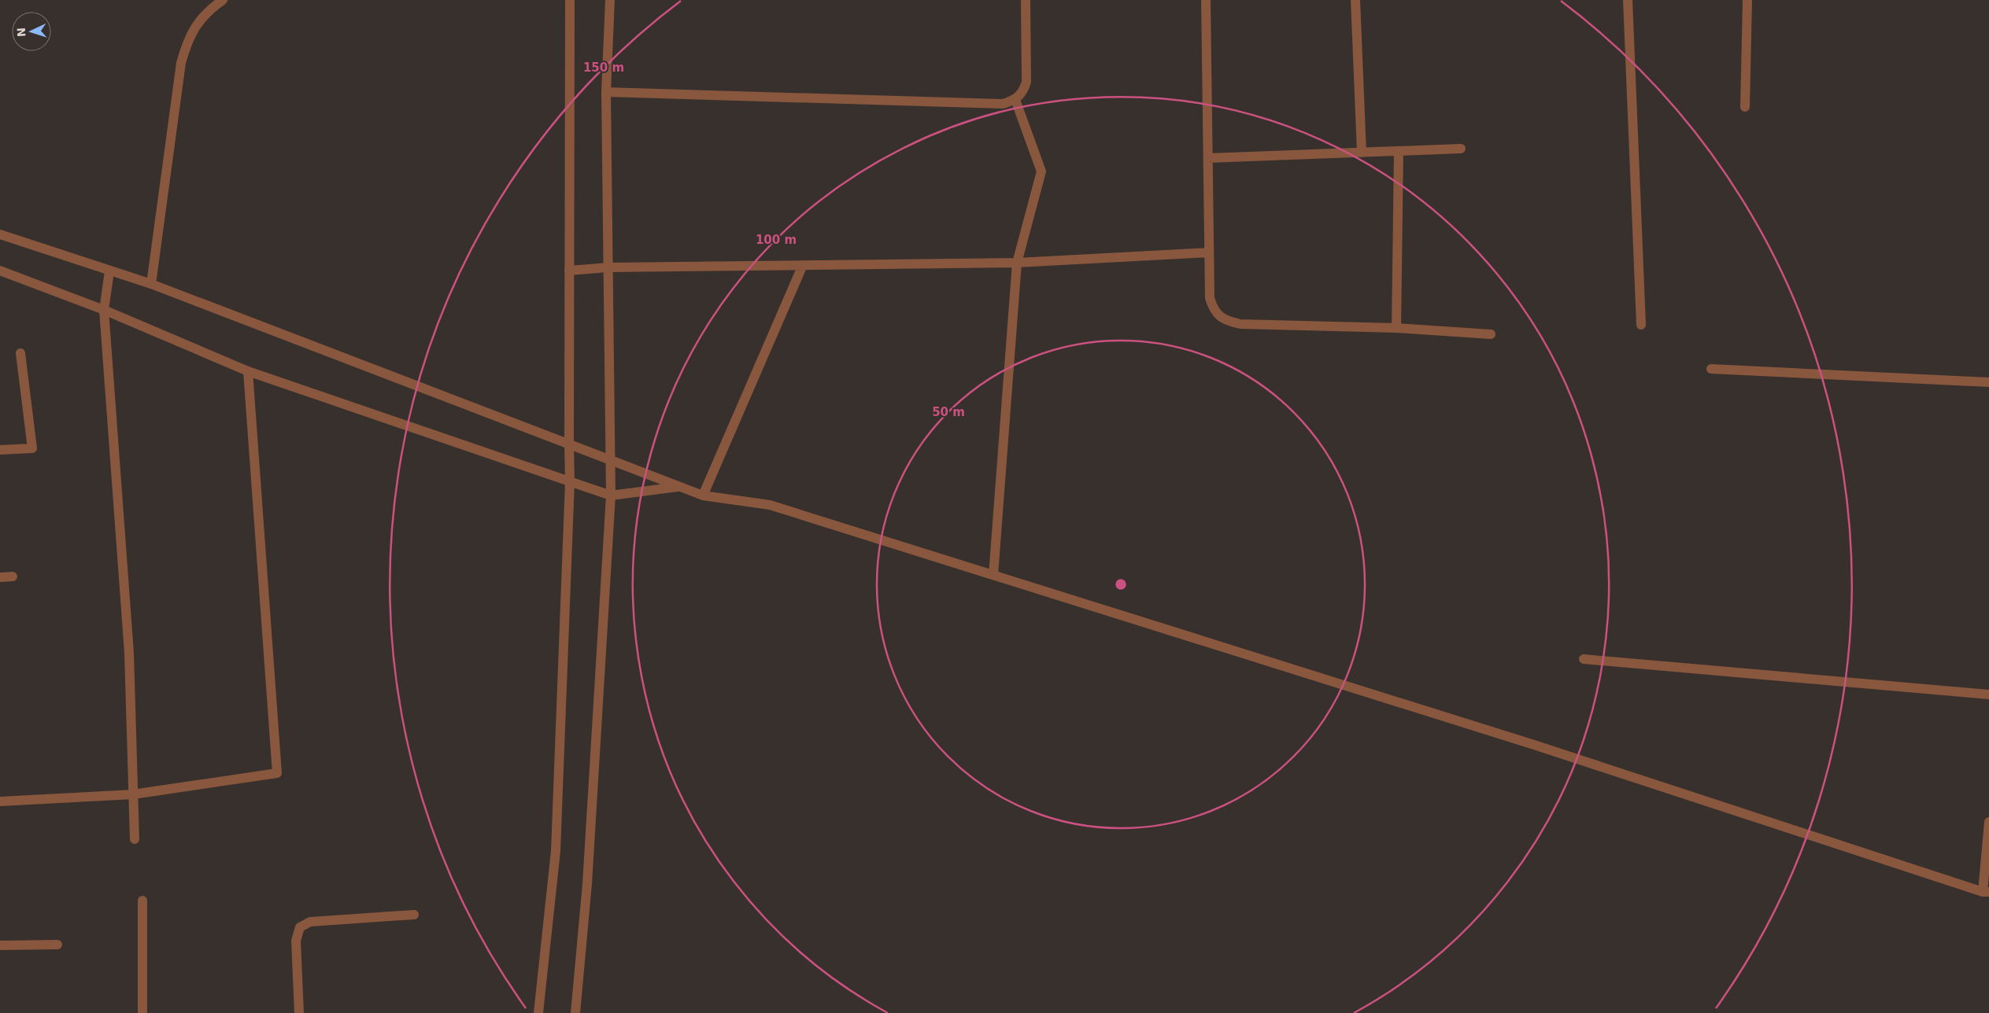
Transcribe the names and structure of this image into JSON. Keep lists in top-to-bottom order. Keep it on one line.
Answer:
{"north":"left","rings":["150 m","100 m","50 m"]}
